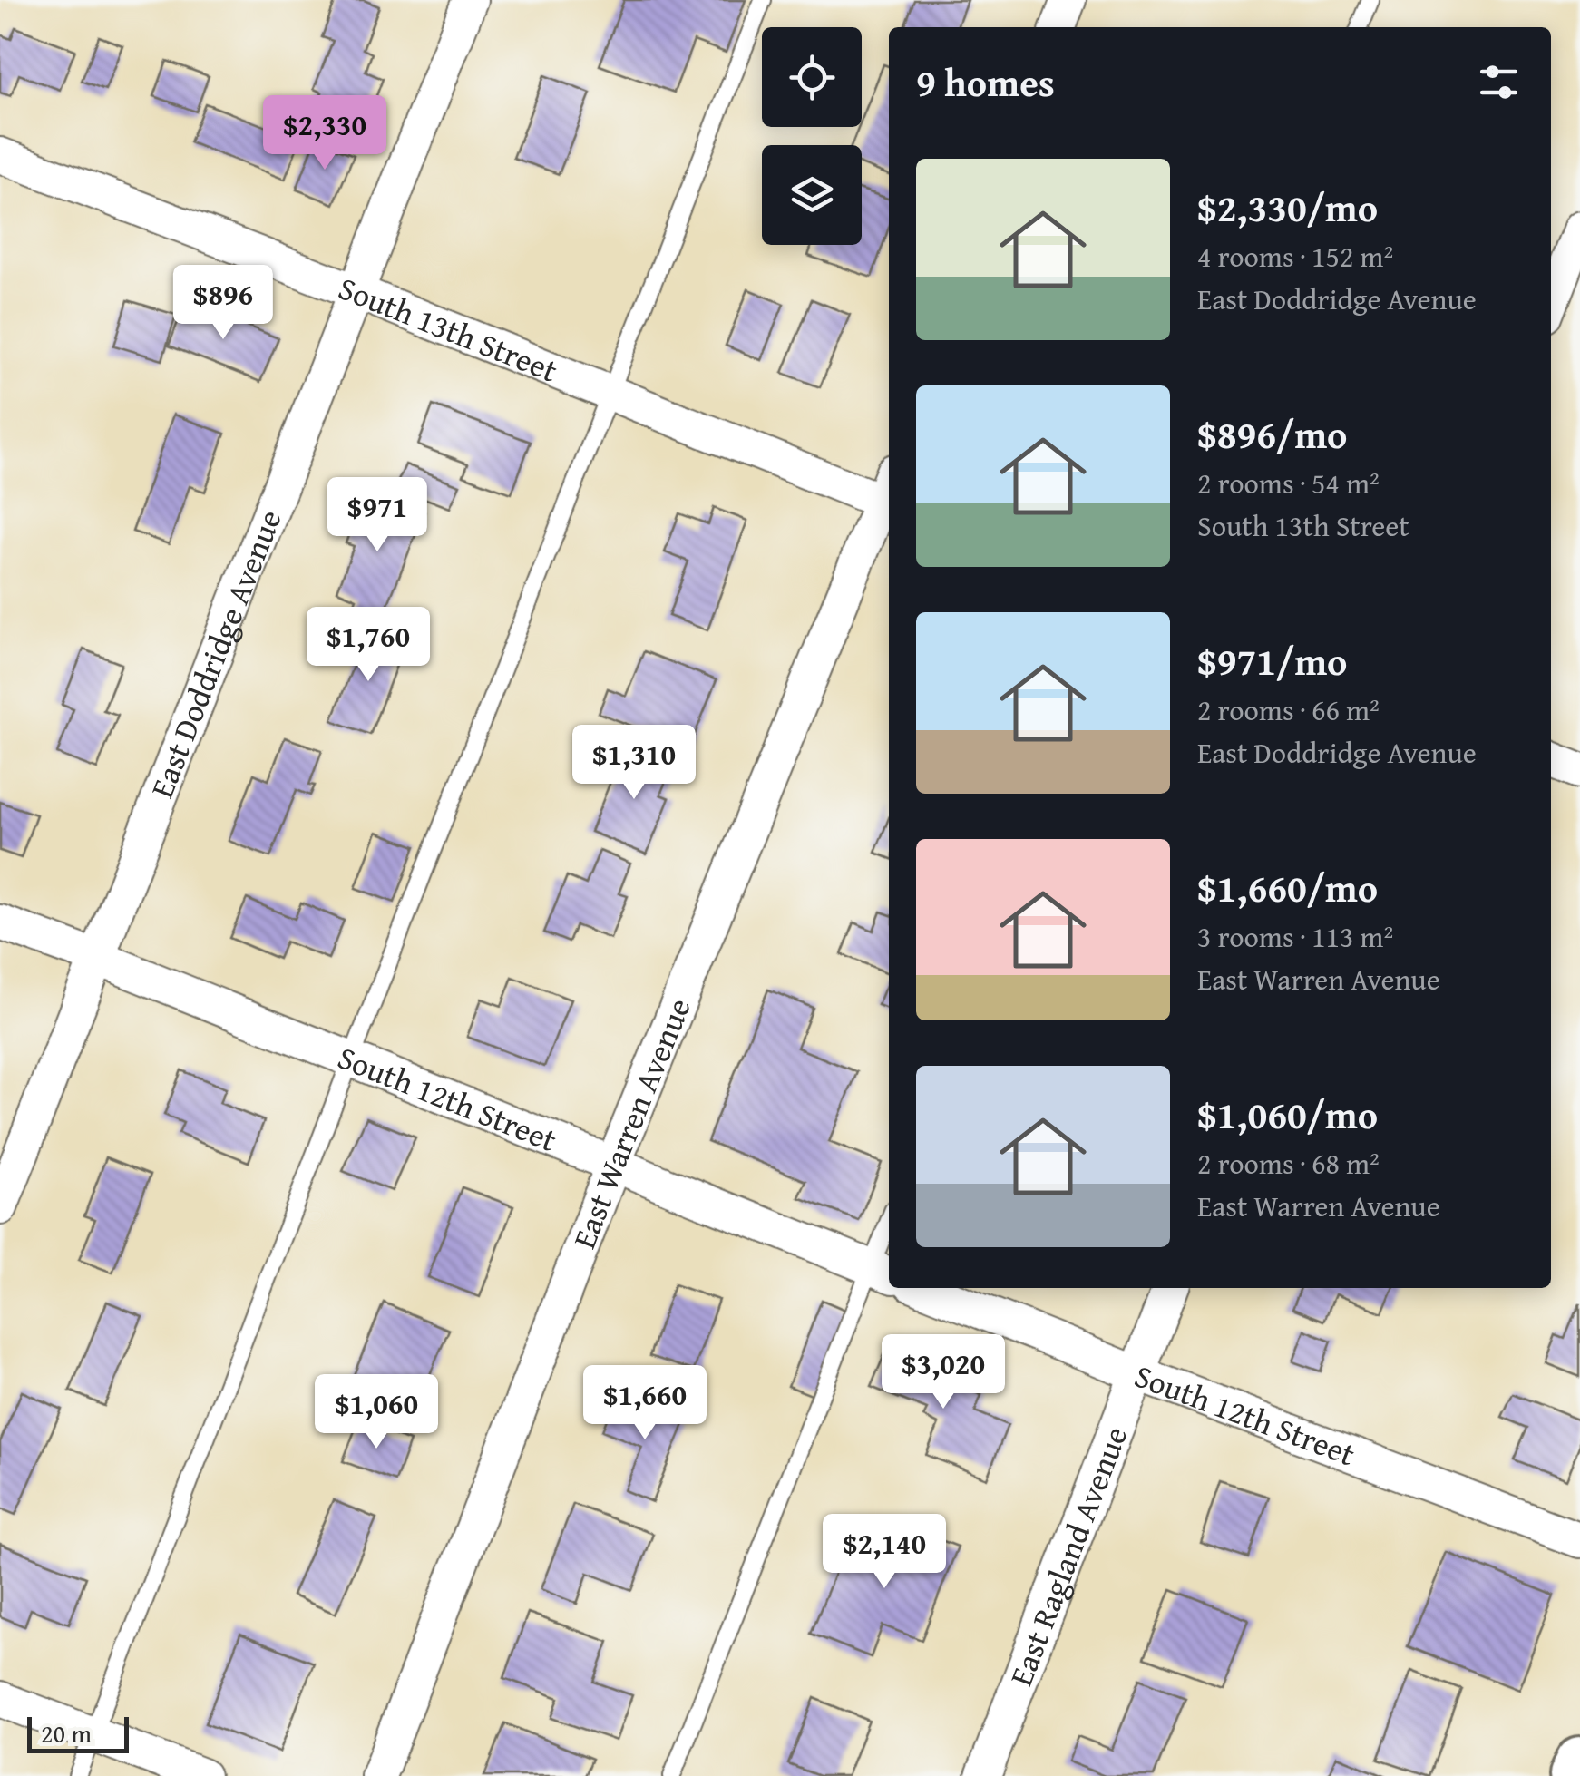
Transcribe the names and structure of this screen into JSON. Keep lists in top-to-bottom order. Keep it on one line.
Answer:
{"streets":{"street":["South 13th Street","East Doddridge Avenue","South 12th Street","East Warren Avenue","East Ragland Avenue"]},"crossings":[["South 13th Street","East Doddridge Avenue"],["East Doddridge Avenue","South 12th Street"],["South 12th Street","East Warren Avenue"],["South 12th Street","East Ragland Avenue"]],"scale_bar":"20 m","page":{"heading":"9 homes","price":["$2,330","$896","$971","$1,760","$1,310","$3,020","$1,660","$1,060","$2,140"],"list":[{"name":"$2,330/mo","note":"4 rooms · 152 m² · East Doddridge Avenue"},{"name":"$896/mo","note":"2 rooms · 54 m² · South 13th Street"},{"name":"$971/mo","note":"2 rooms · 66 m² · East Doddridge Avenue"},{"name":"$1,660/mo","note":"3 rooms · 113 m² · East Warren Avenue"},{"name":"$1,060/mo","note":"2 rooms · 68 m² · East Warren Avenue"}],"scale":"20 m"}}
